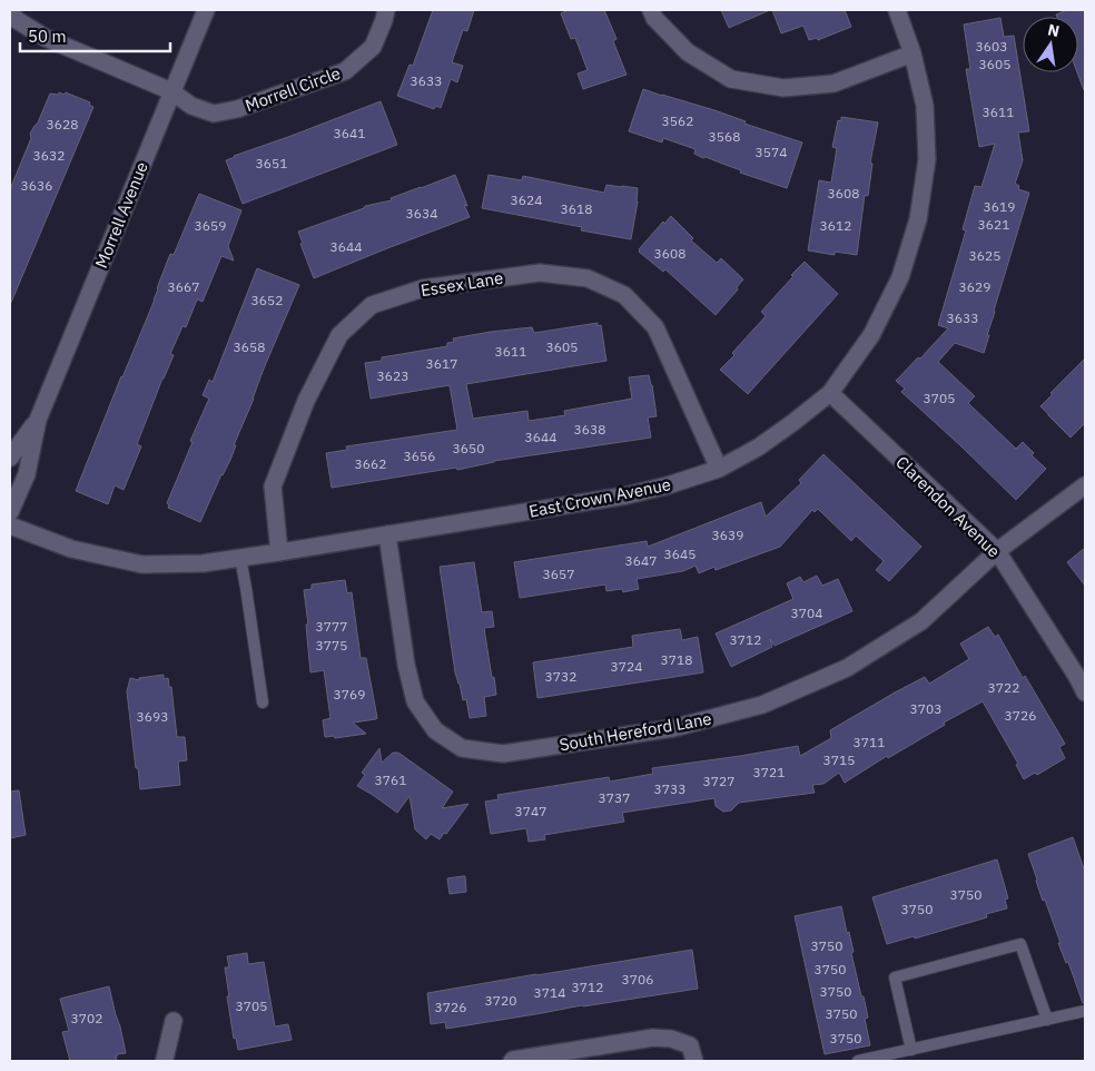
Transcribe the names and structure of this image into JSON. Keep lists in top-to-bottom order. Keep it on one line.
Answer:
{"streets":{"street":["Morrell Circle","Morrell Avenue","Essex Lane","East Crown Avenue","Clarendon Avenue","South Hereford Lane"]},"crossings":[["Morrell Circle","Morrell Avenue"],["Essex Lane","East Crown Avenue"],["East Crown Avenue","Clarendon Avenue"],["East Crown Avenue","South Hereford Lane"],["Clarendon Avenue","South Hereford Lane"]],"house_numbers":["3603","3605","3633","3611","3562","3628","3641","3568","3574","3632","3651","3636","3608","3624","3619","3618","3634","3621","3659","3612","3644","3608","3625","3667","3629","3652","3633","3658","3605","3611","3617","3623","3705","3638","3644","3650","3656","3662","3639","3645","3647","3657","3704","3777","3712","3775","3718","3724","3732","3722","3769","3703","3726","3693","3711","3715","3721","3761","3727","3733","3737","3747","3750","3750","3750","3750","3706","3712","3750","3714","3720","3705","3726","3750","3702","3750"],"scale_bar":"50 m","north":"top"}
